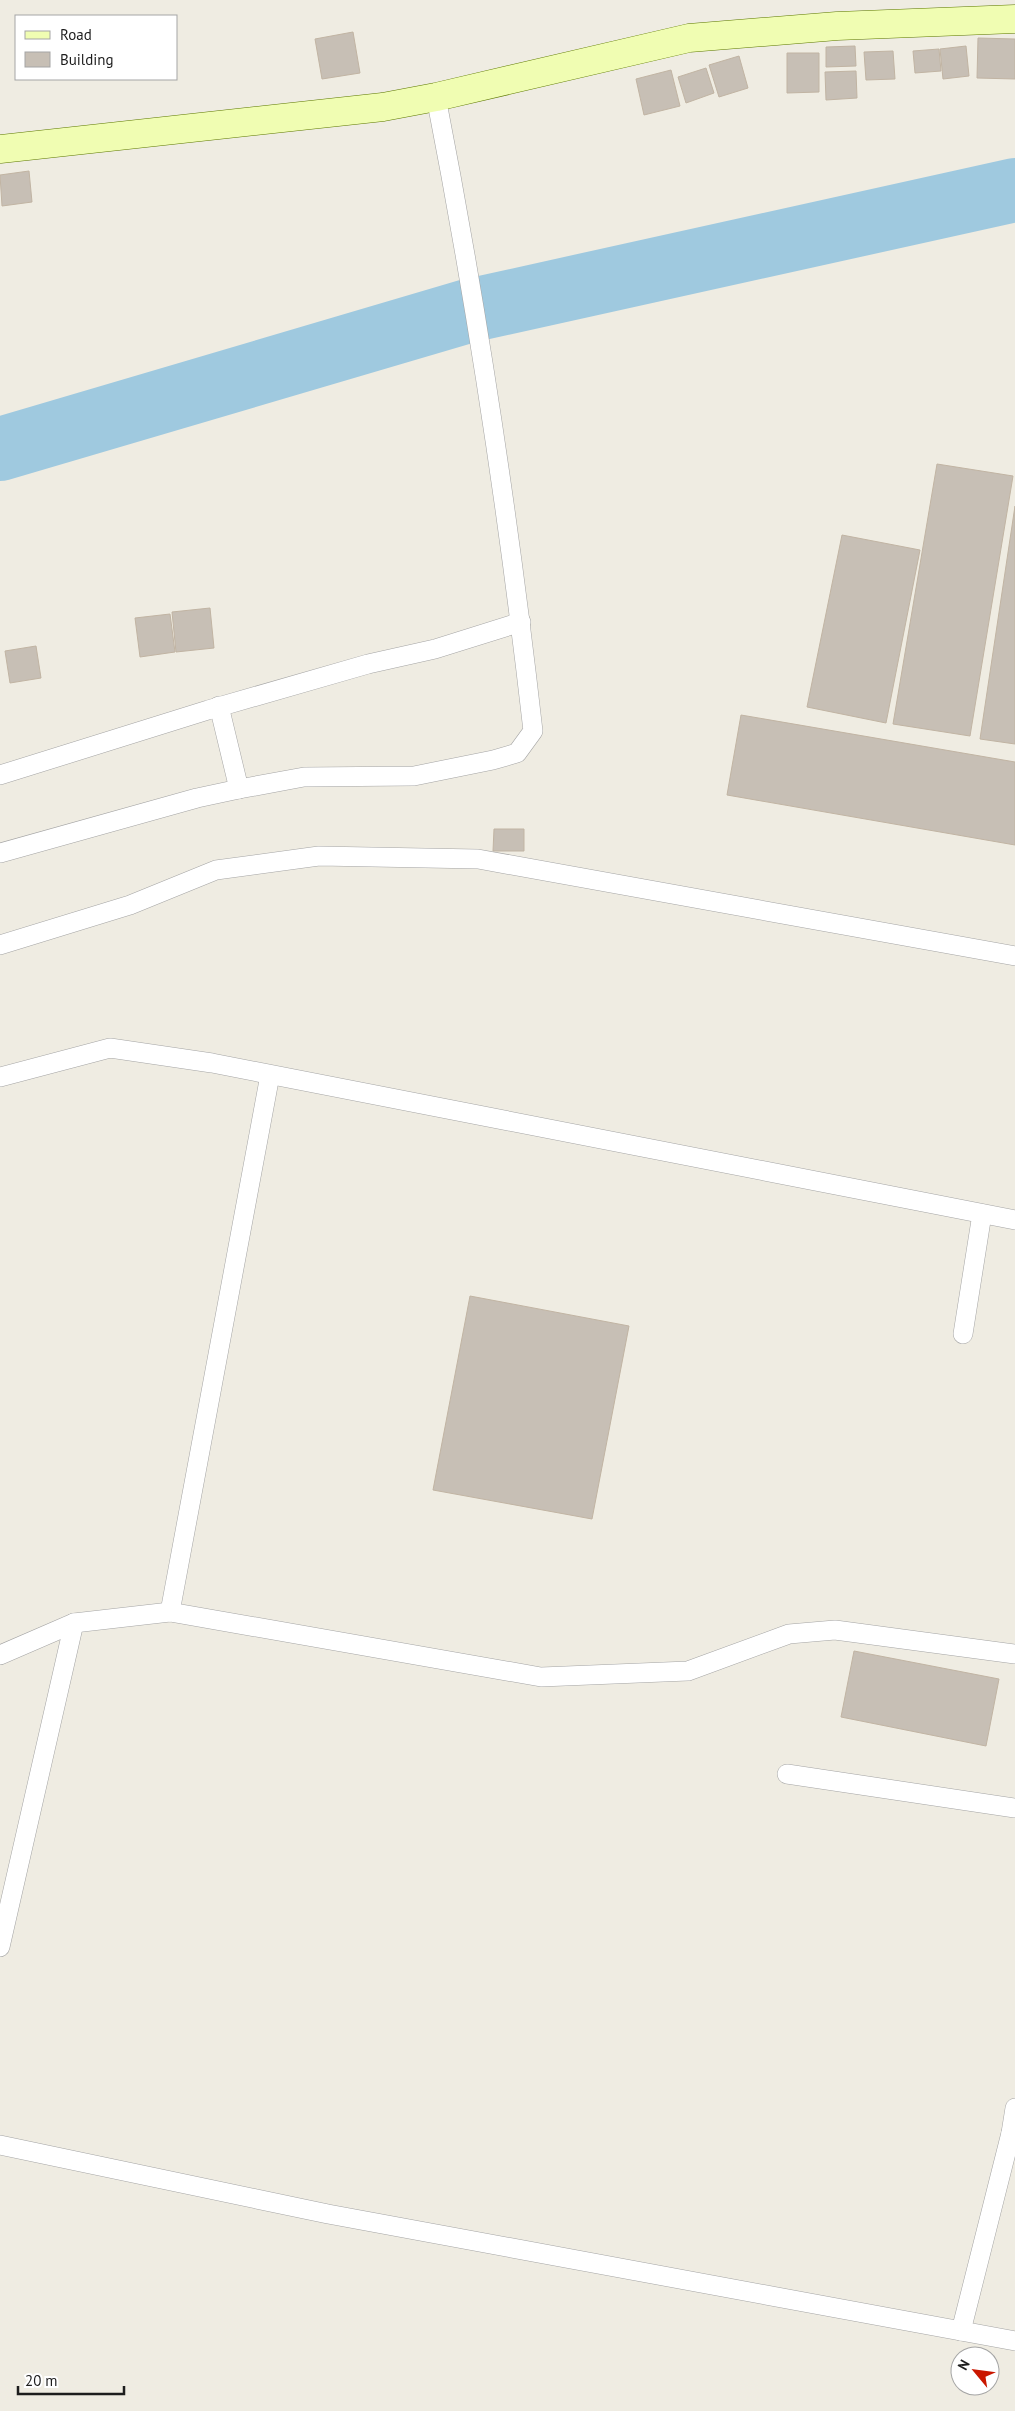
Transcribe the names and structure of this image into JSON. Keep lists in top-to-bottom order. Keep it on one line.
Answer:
{"legend":["Road","Building"],"scale_bar":"20 m","north":"top left"}
